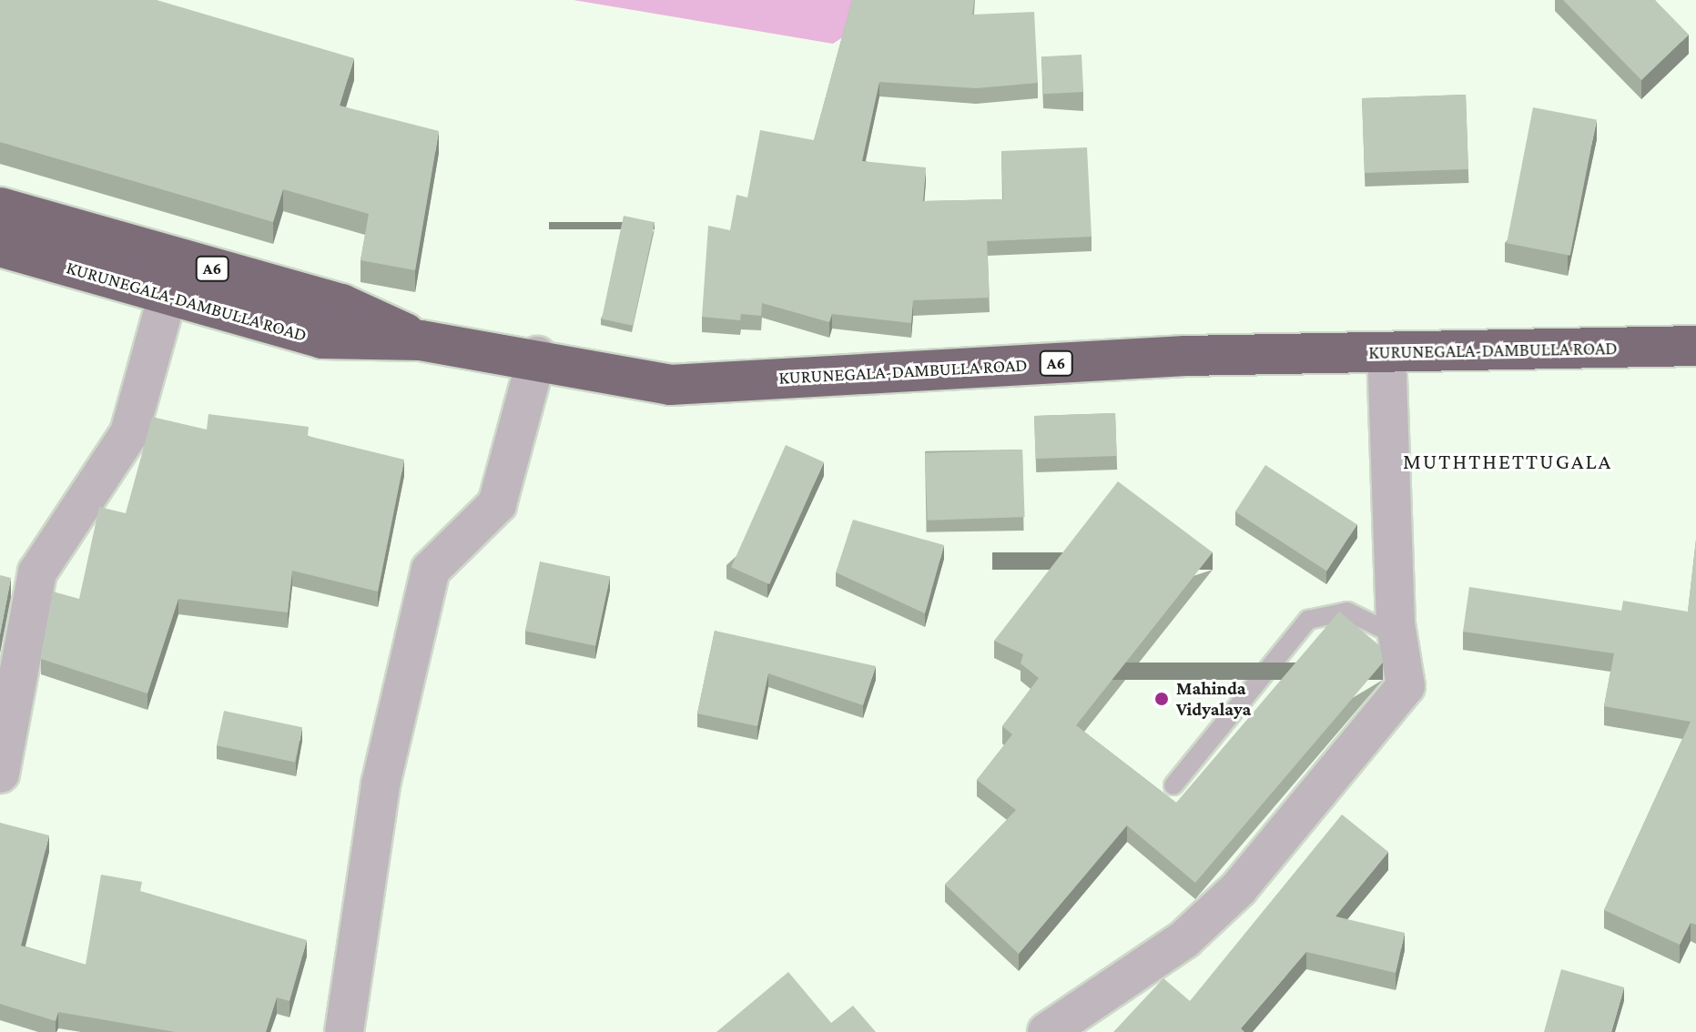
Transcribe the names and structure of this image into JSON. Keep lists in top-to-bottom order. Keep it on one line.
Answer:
{"streets":{"highway":["A6","KURUNEGALA-DAMBULLA ROAD"]},"districts":["MUTHTHETTUGALA"],"places":["Mahinda Vidyalaya"]}
